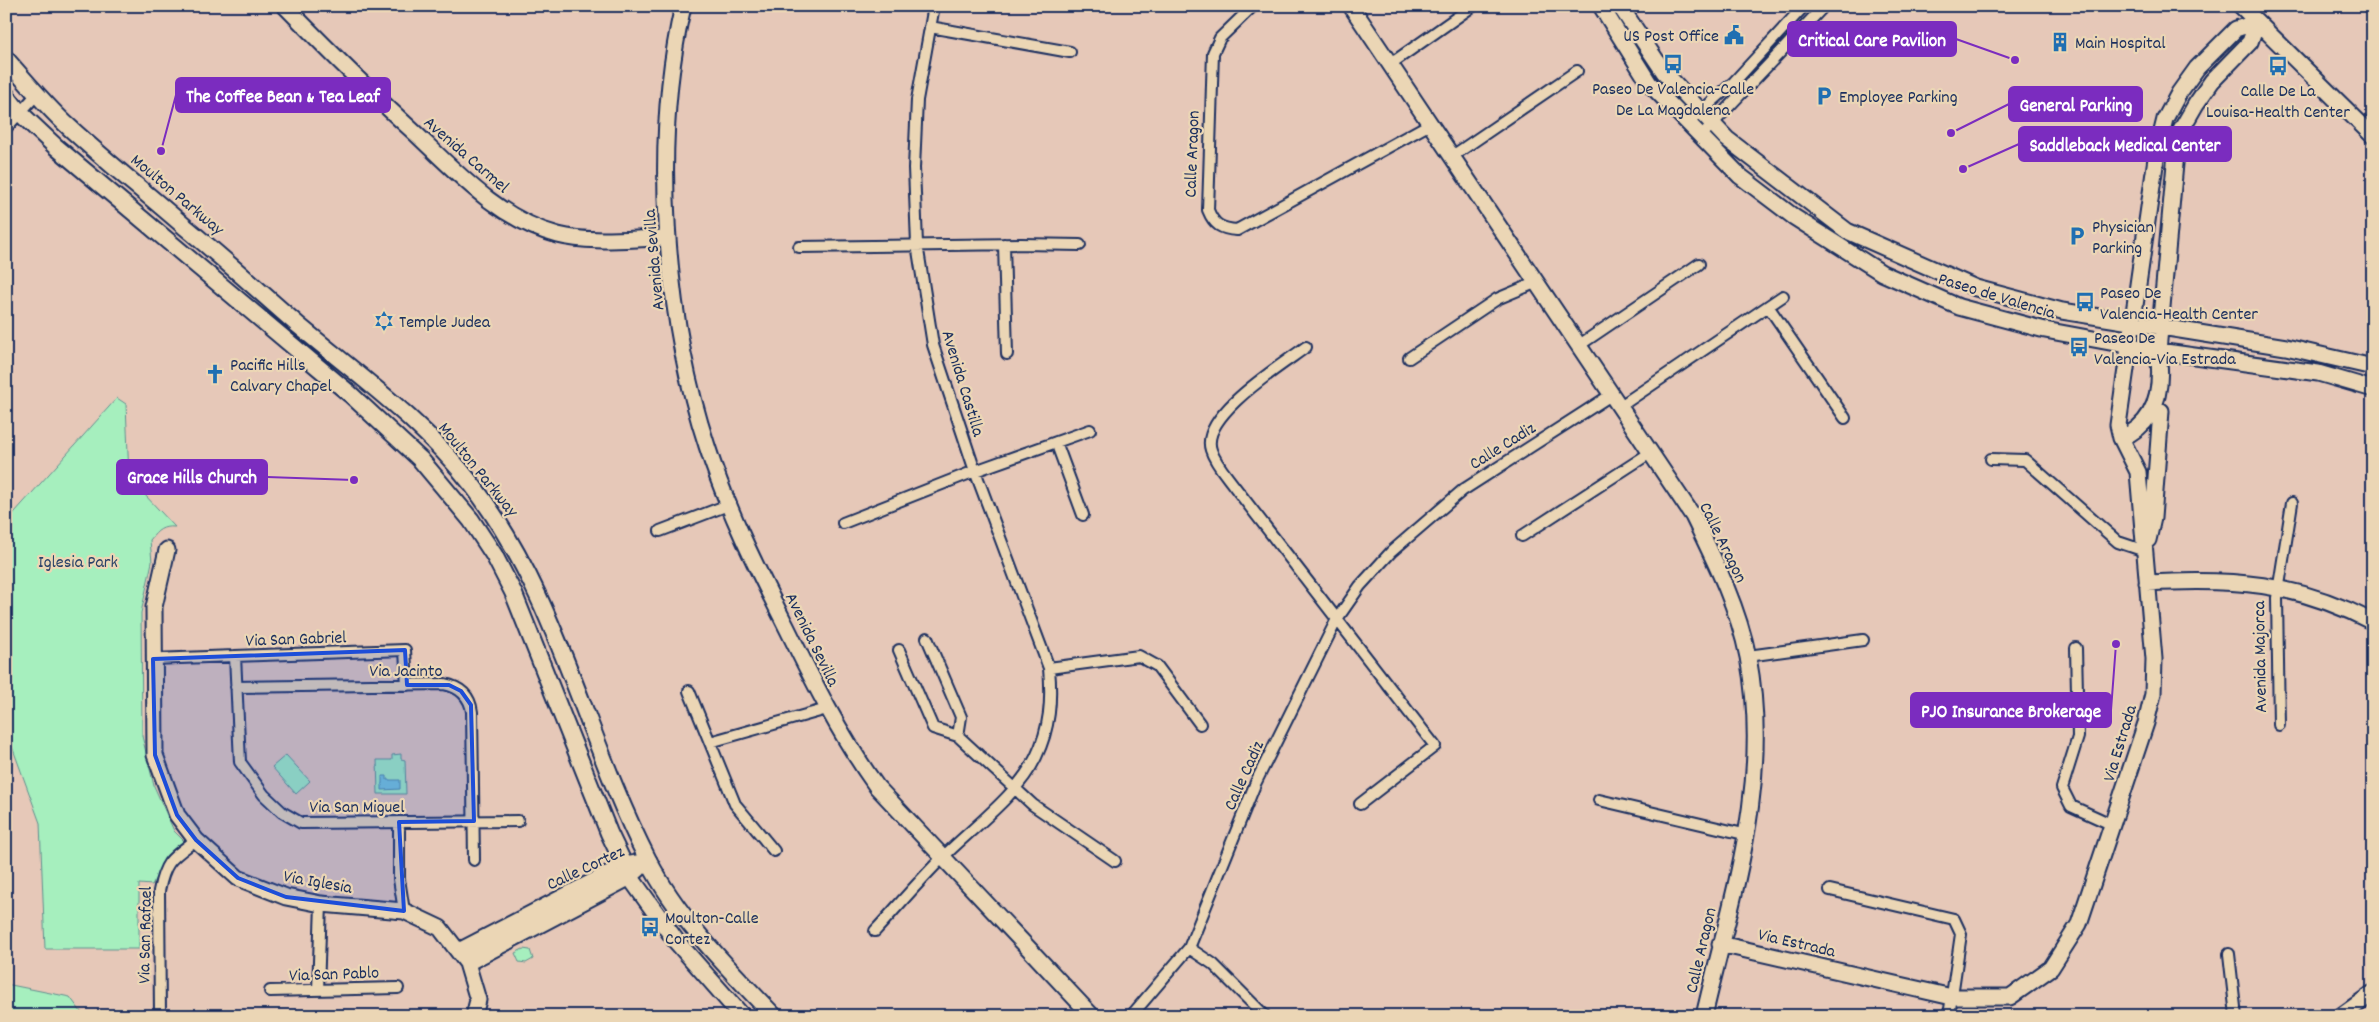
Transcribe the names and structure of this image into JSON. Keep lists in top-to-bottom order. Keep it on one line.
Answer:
{"streets":{"main road":["Moulton Parkway"],"street":["Avenida Carmel","Calle Aragon","Avenida Sevilla","Paseo de Valencia","Avenida Castilla","Calle Cadiz","Via San Gabriel","Avenida Majorca","Via Jacinto","Via Estrada","Via San Miguel","Calle Cortez","Via Iglesia","Via San Rafael","Via San Pablo"]},"crossings":[["Avenida Carmel","Avenida Sevilla"],["Calle Aragon","Calle Cadiz"],["Calle Aragon","Via Estrada"],["Moulton Parkway","Calle Cortez"],["Avenida Sevilla","Avenida Castilla"],["Paseo de Valencia","Via Estrada"],["Via San Gabriel","Via Jacinto"],["Via San Gabriel","Via San Miguel"],["Via San Gabriel","Via Iglesia"],["Avenida Majorca","Via Estrada"],["Via Jacinto","Via San Miguel"],["Calle Cortez","Via Iglesia"],["Via Iglesia","Via San Rafael"]],"parks":["Iglesia Park"],"places":{"public building":["US Post Office"],"building":["Main Hospital"],"other":["Critical Care Pavilion","General Parking","The Coffee Bean & Tea Leaf","Saddleback Medical Center","Grace Hills Church","PJO Insurance Brokerage"],"bus stop":["Paseo De Valencia-Calle De La Magdalena","Calle De La Louisa-Health Center","Paseo De Valencia-Health Center","Paseo De Valencia-Via Estrada","Moulton-Calle Cortez"],"parking":["Employee Parking","Physician Parking"],"synagogue":["Temple Judea"],"church":["Pacific Hills Calvary Chapel"]}}
